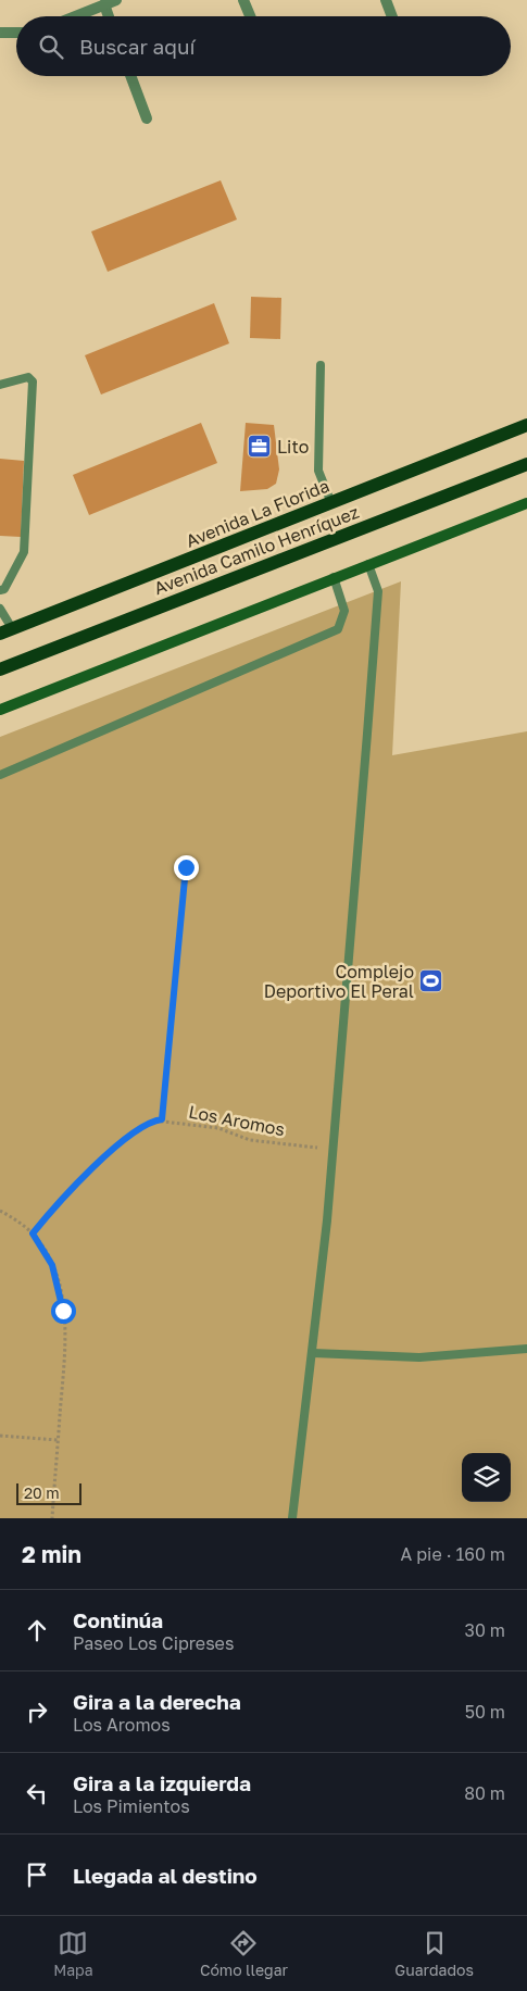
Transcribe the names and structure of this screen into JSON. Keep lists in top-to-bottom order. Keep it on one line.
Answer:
{"streets":{"main road":["Avenida La Florida","Avenida Camilo Henríquez"],"path":["Los Aromos"]},"places":{"office":["Lito"],"sports":["Complejo Deportivo El Peral"]},"scale_bar":"20 m","page":{"search":"Buscar aquí","scale":"20 m","heading":["2 min","A pie · 160 m"],"list":[["Continúa","Paseo Los Cipreses","30 m"],["Gira a la derecha","Los Aromos","50 m"],["Gira a la izquierda","Los Pimientos","80 m"],"Llegada al destino"],"nav":["Mapa","Cómo llegar","Guardados"]}}
